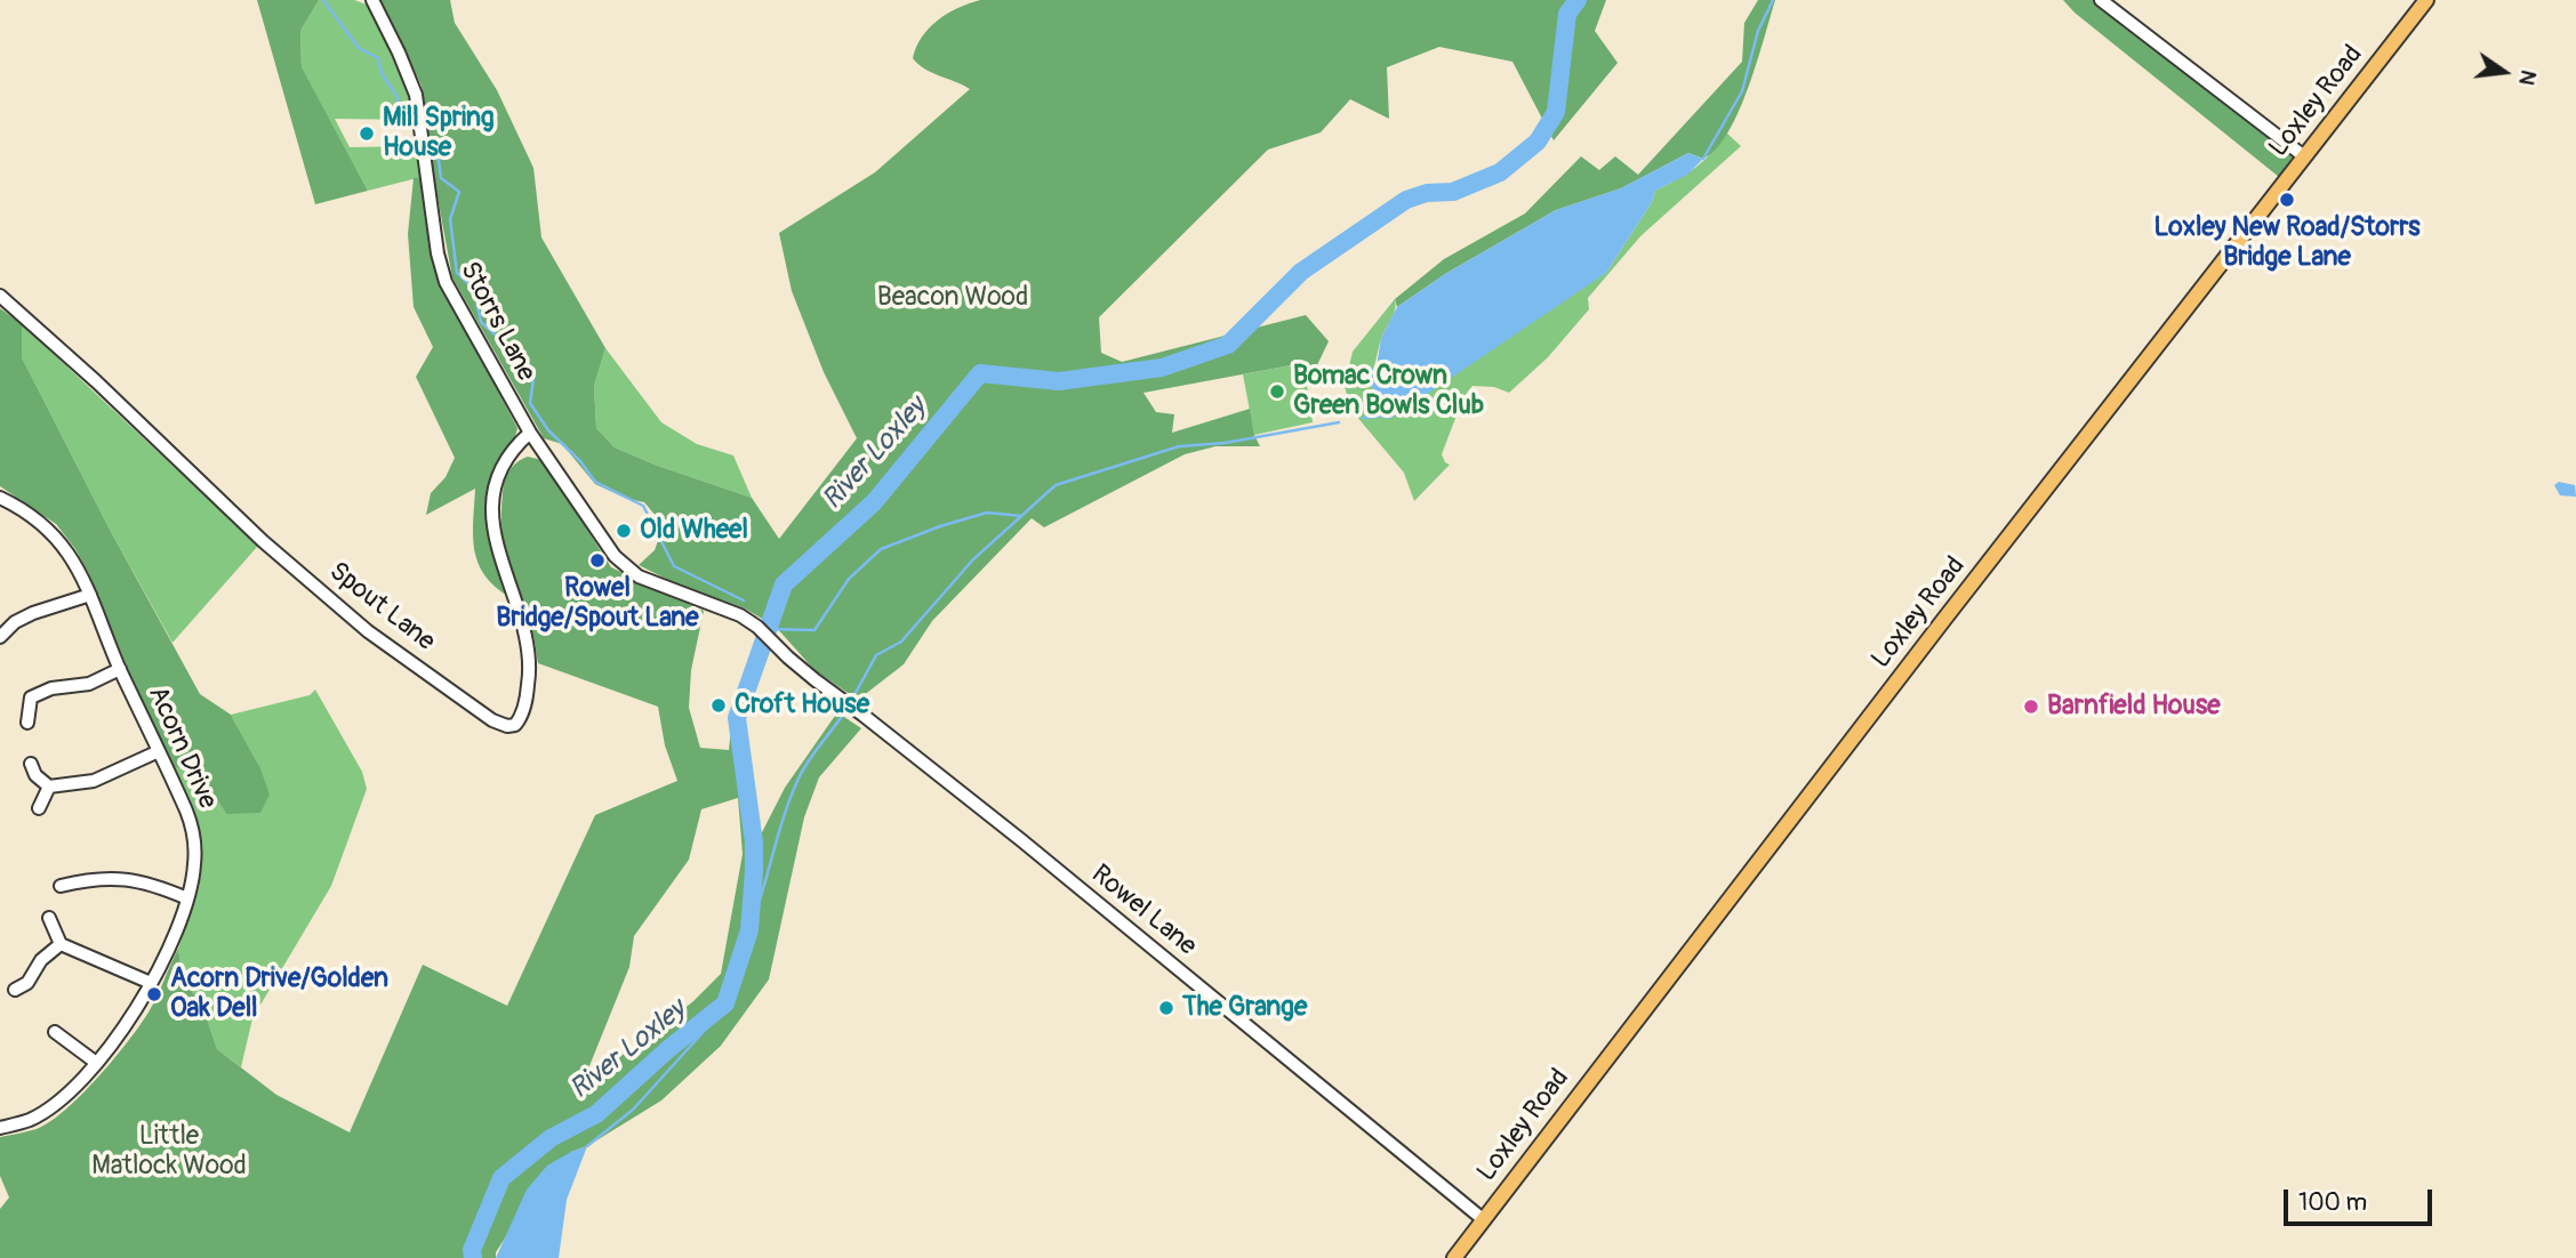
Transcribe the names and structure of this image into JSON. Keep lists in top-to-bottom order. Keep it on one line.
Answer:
{"streets":{"main road":["Loxley Road"],"street":["Storrs Lane","Spout Lane","Acorn Drive","Rowel Lane"]},"crossings":[["Loxley Road","Rowel Lane"],["Storrs Lane","Spout Lane"],["Storrs Lane","Rowel Lane"],["Spout Lane","Rowel Lane"]],"water":["River Loxley"],"parks":["Beacon Wood","Little Matlock Wood"],"places":["Mill Spring House","Loxley New Road/Storrs Bridge Lane","Bomac Crown Green Bowls Club","Old Wheel","Rowel Bridge/Spout Lane","Croft House","Barnfield House","Acorn Drive/Golden Oak Dell","The Grange"],"scale_bar":"100 m","north":"right"}
